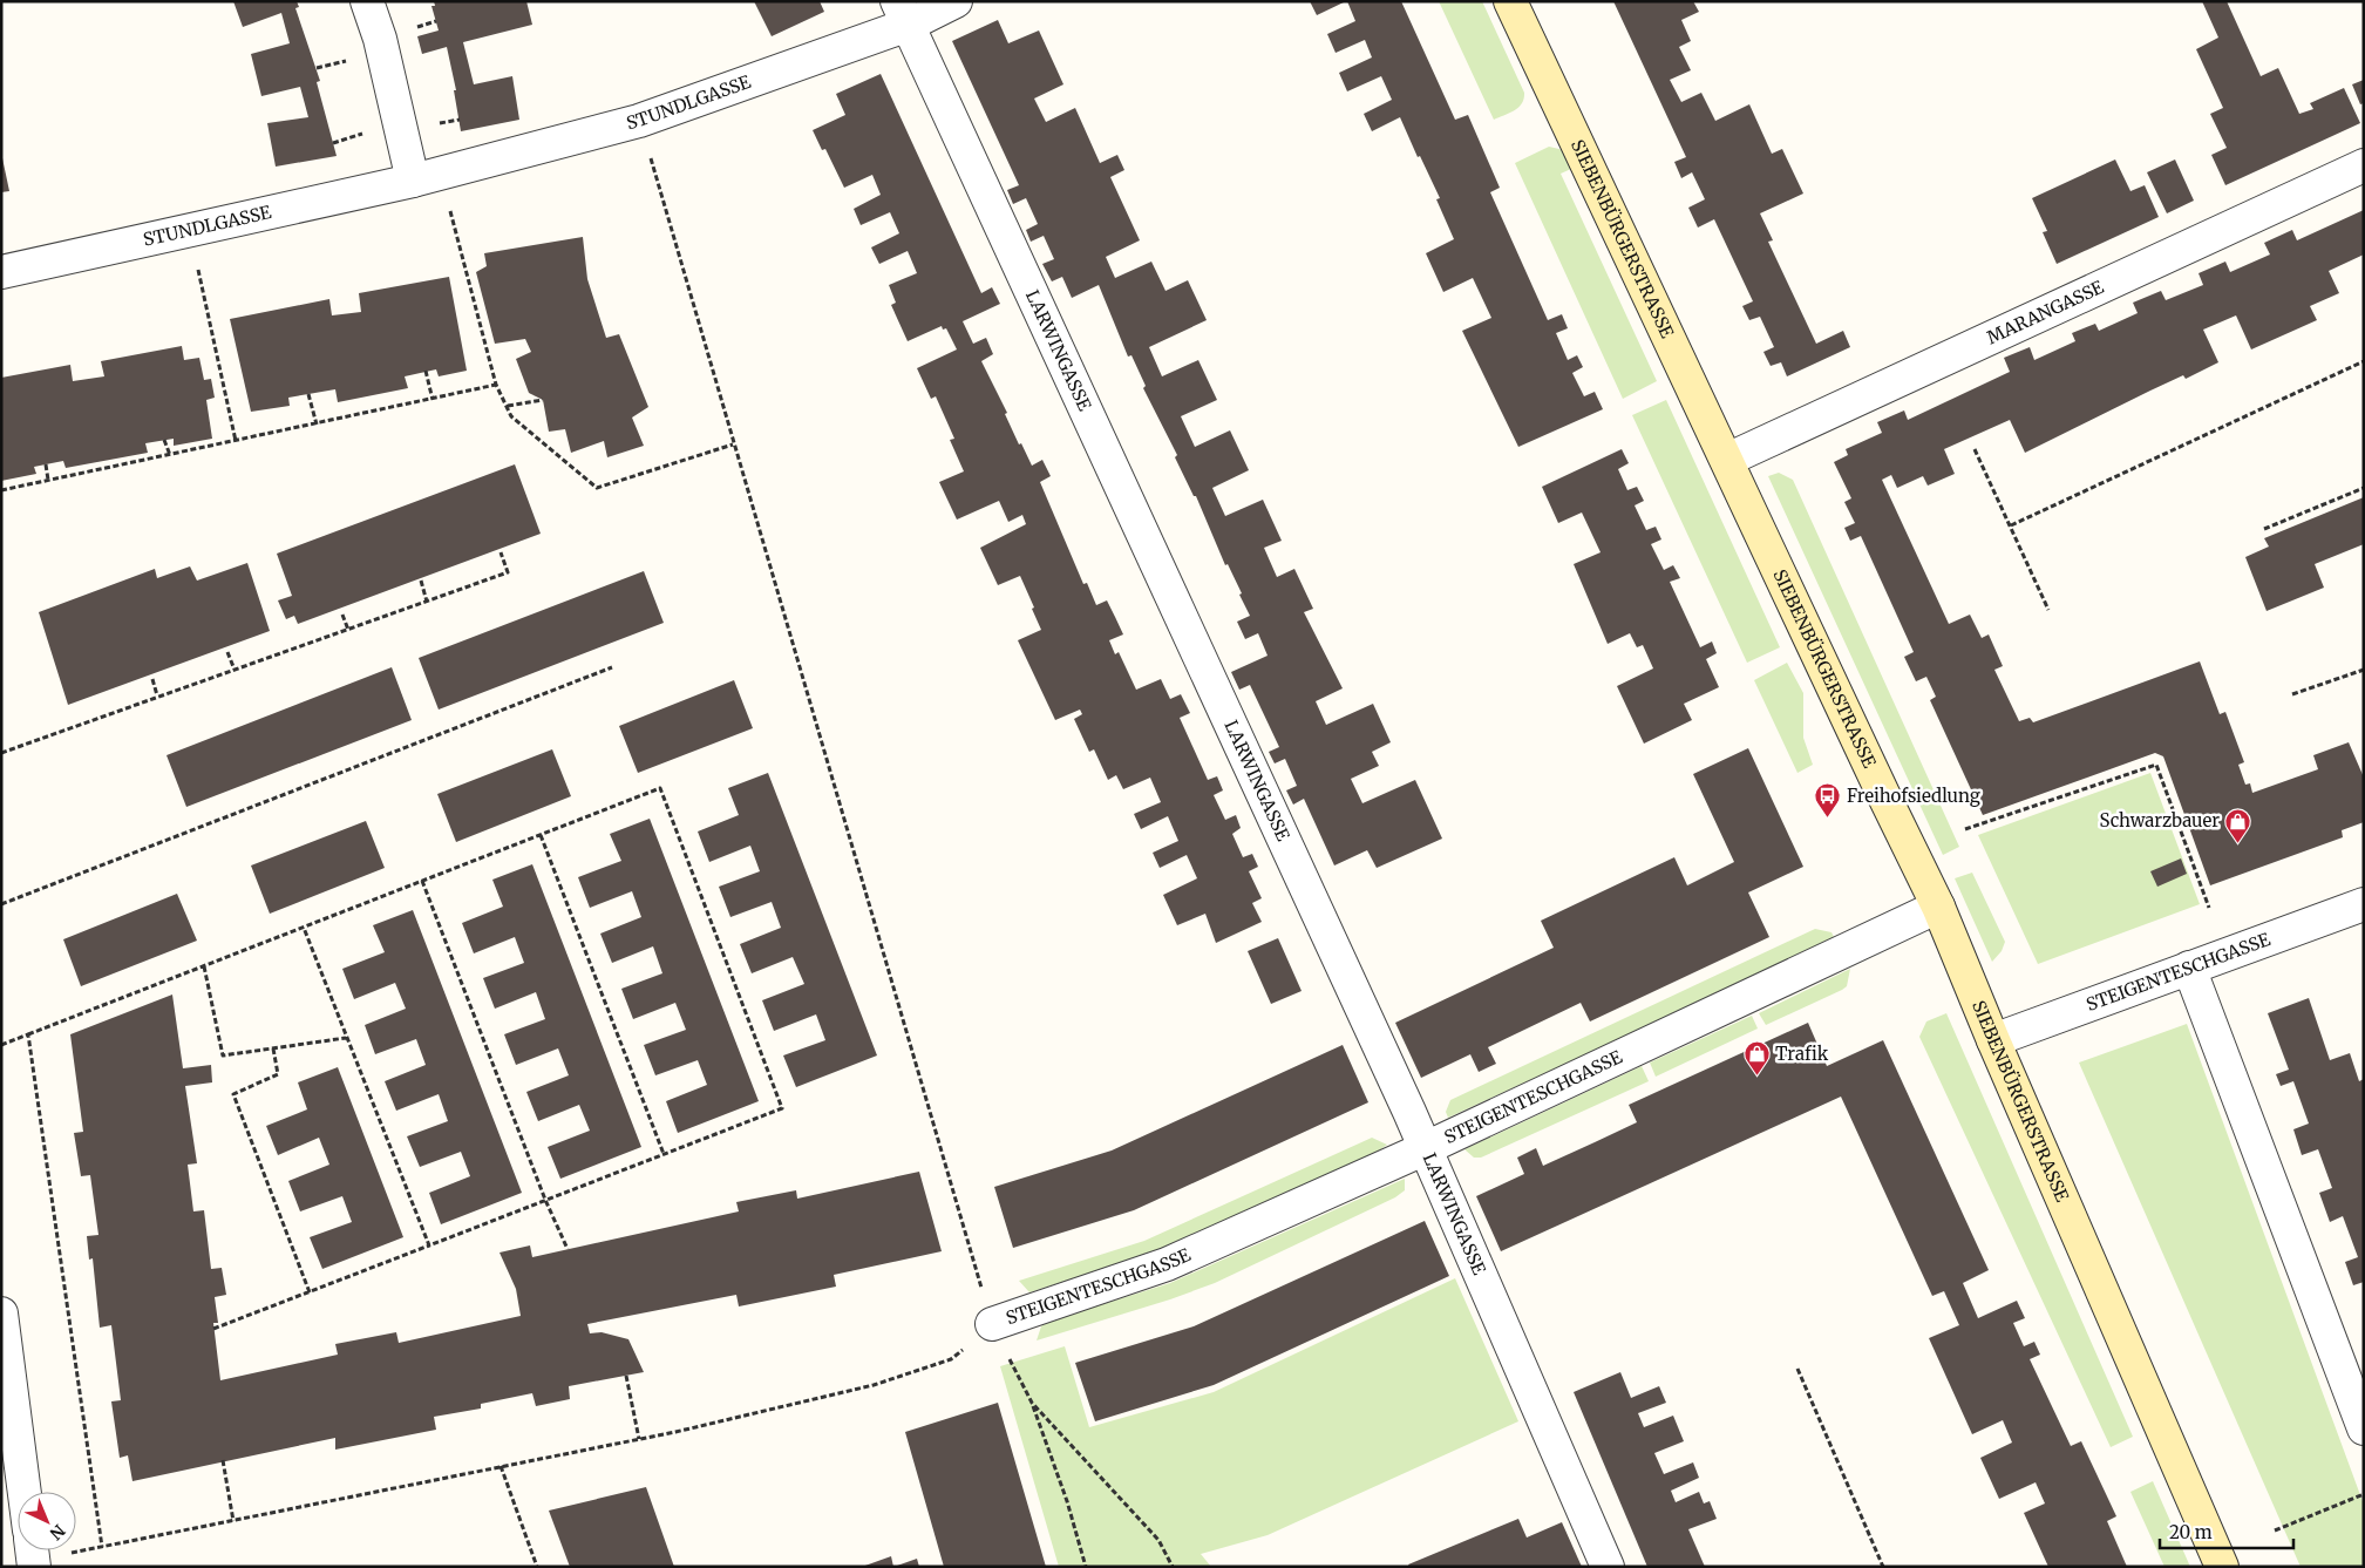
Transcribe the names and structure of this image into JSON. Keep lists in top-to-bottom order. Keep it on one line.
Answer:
{"streets":{"street":["STUNDLGASSE","SIEBENBÜRGERSTRASSE","MARANGASSE","LARWINGASSE","STEIGENTESCHGASSE"]},"crossings":[["STUNDLGASSE","LARWINGASSE"],["SIEBENBÜRGERSTRASSE","MARANGASSE"],["SIEBENBÜRGERSTRASSE","STEIGENTESCHGASSE"],["LARWINGASSE","STEIGENTESCHGASSE"]],"places":{"bus stop":["Freihofsiedlung"],"shop":["Schwarzbauer","Trafik"]},"scale_bar":"20 m","north":"bottom right"}
